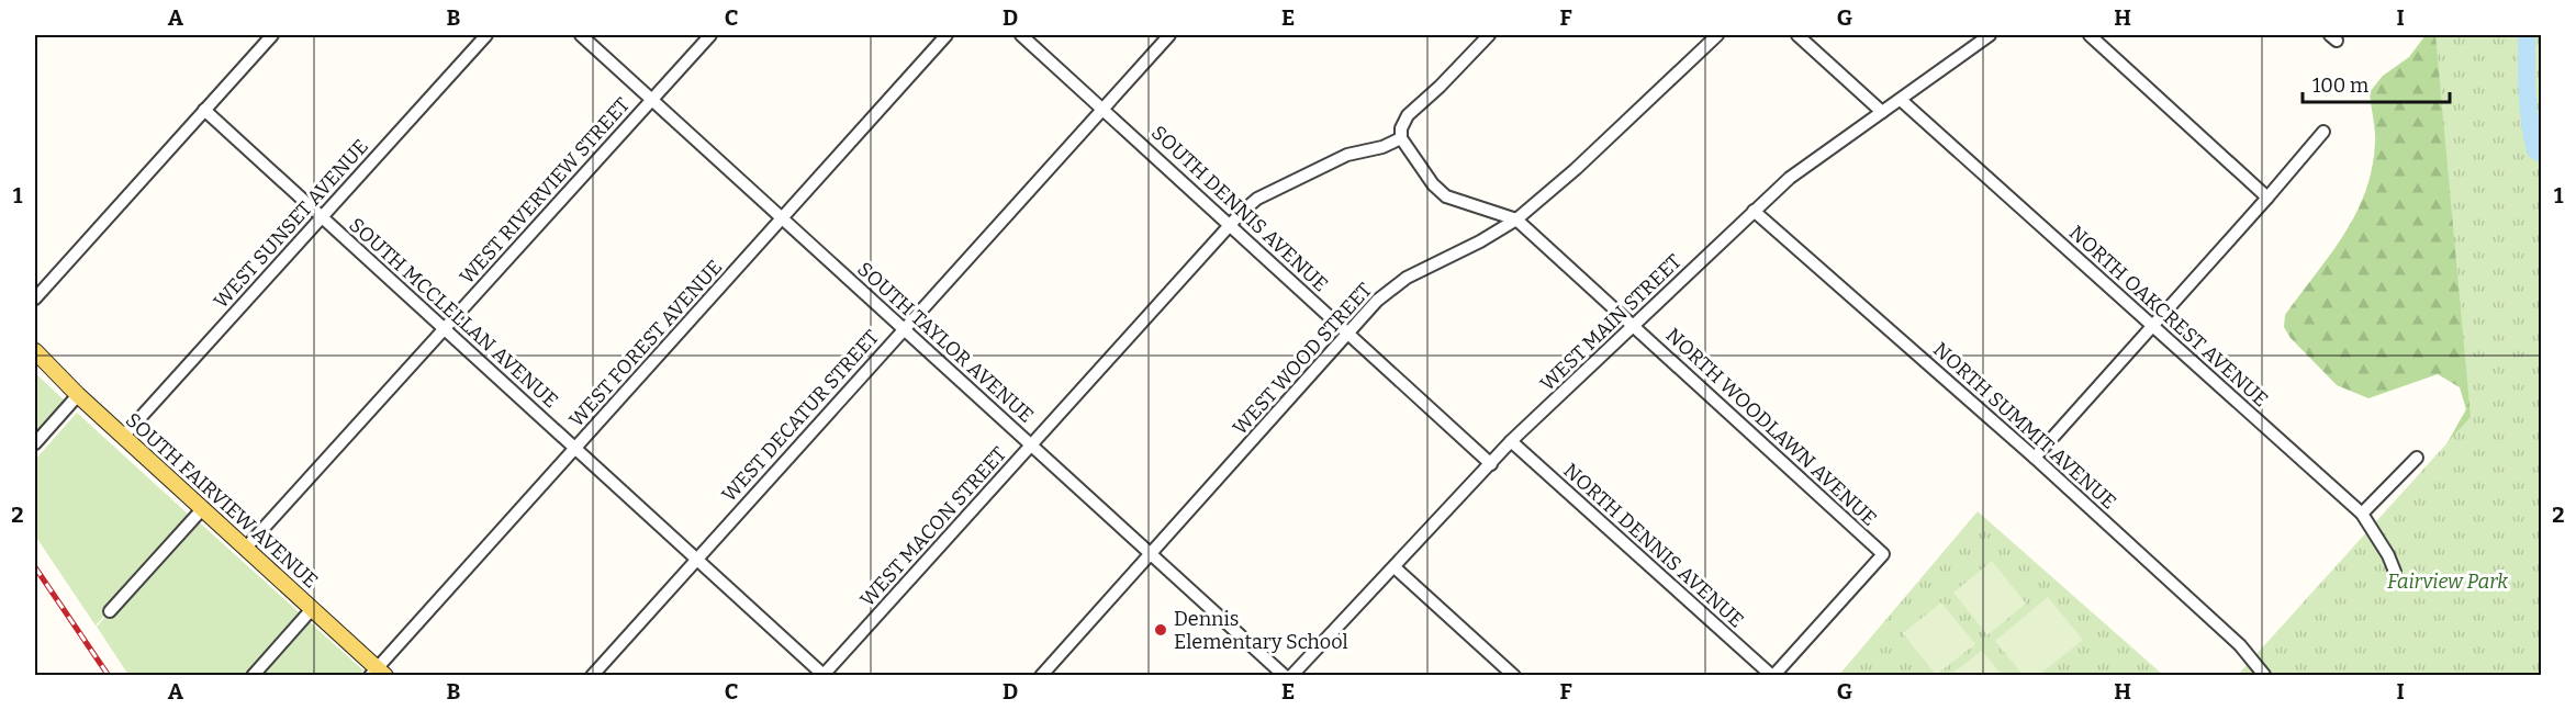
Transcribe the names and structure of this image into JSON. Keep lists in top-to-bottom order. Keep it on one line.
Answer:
{"streets":{"main road":["SOUTH FAIRVIEW AVENUE"],"street":["WEST RIVERVIEW STREET","SOUTH DENNIS AVENUE","WEST SUNSET AVENUE","SOUTH MCCLELLAN AVENUE","NORTH OAKCREST AVENUE","WEST MAIN STREET","SOUTH TAYLOR AVENUE","WEST FOREST AVENUE","WEST WOOD STREET","WEST DECATUR STREET","NORTH SUMMIT AVENUE","NORTH WOODLAWN AVENUE","WEST MACON STREET","NORTH DENNIS AVENUE"]},"crossings":[["WEST RIVERVIEW STREET","SOUTH MCCLELLAN AVENUE"],["WEST RIVERVIEW STREET","SOUTH TAYLOR AVENUE"],["WEST RIVERVIEW STREET","SOUTH FAIRVIEW AVENUE"],["SOUTH DENNIS AVENUE","WEST MAIN STREET"],["SOUTH DENNIS AVENUE","WEST WOOD STREET"],["SOUTH DENNIS AVENUE","WEST DECATUR STREET"],["SOUTH DENNIS AVENUE","WEST MACON STREET"],["WEST SUNSET AVENUE","SOUTH MCCLELLAN AVENUE"],["WEST SUNSET AVENUE","SOUTH FAIRVIEW AVENUE"],["SOUTH MCCLELLAN AVENUE","WEST FOREST AVENUE"],["SOUTH MCCLELLAN AVENUE","WEST DECATUR STREET"],["SOUTH MCCLELLAN AVENUE","WEST MACON STREET"],["NORTH OAKCREST AVENUE","WEST MAIN STREET"],["WEST MAIN STREET","NORTH SUMMIT AVENUE"],["WEST MAIN STREET","NORTH WOODLAWN AVENUE"],["WEST MAIN STREET","NORTH DENNIS AVENUE"],["SOUTH TAYLOR AVENUE","WEST FOREST AVENUE"],["SOUTH TAYLOR AVENUE","WEST WOOD STREET"],["SOUTH TAYLOR AVENUE","WEST DECATUR STREET"],["SOUTH TAYLOR AVENUE","WEST MACON STREET"],["WEST FOREST AVENUE","SOUTH FAIRVIEW AVENUE"],["WEST WOOD STREET","NORTH WOODLAWN AVENUE"],["NORTH WOODLAWN AVENUE","NORTH DENNIS AVENUE"]],"parks":["Fairview Park"],"places":["Dennis Elementary School"],"scale_bar":"100 m","grid":{"columns":["A","B","C","D","E","F","G","H","I"],"rows":["1","2"]}}
